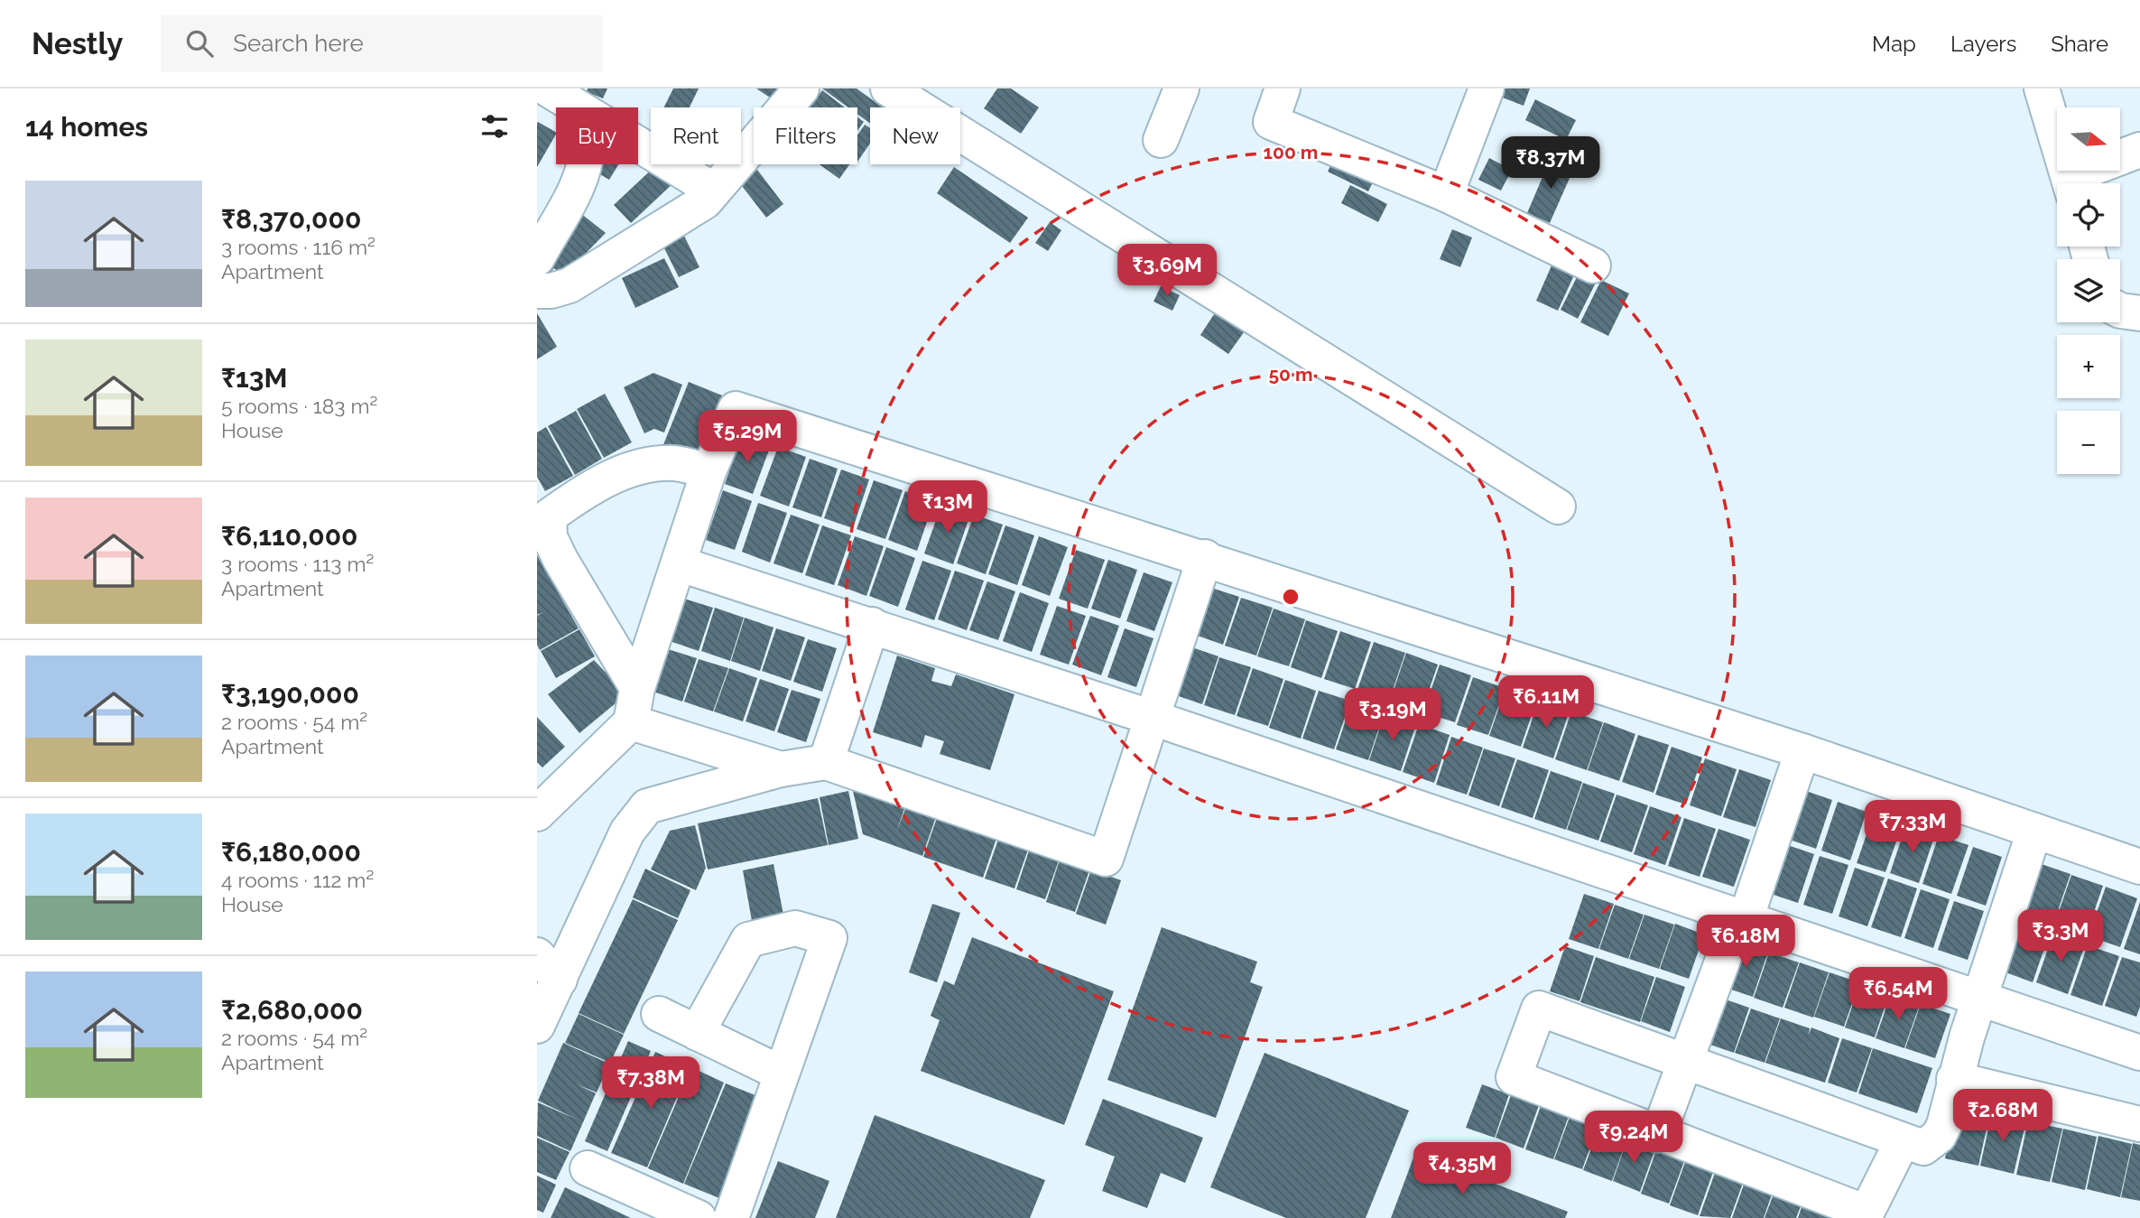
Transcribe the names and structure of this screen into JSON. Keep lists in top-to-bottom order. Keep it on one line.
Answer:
{"north":"right","page":{"header":"Nestly","search":"Search here","nav":["Map","Layers","Share"],"heading":"14 homes","map_buttons":["+","−"],"chip":["Buy","Rent","Filters","New"],"price":["₹8.37M","₹3.69M","₹5.29M","₹13M","₹6.11M","₹3.19M","₹7.33M","₹3.3M","₹6.18M","₹6.54M","₹7.38M","₹2.68M","₹9.24M","₹4.35M"],"list":[{"name":"₹8,370,000","note":"3 rooms · 116 m² · Apartment"},{"name":"₹13M","note":"5 rooms · 183 m² · House"},{"name":"₹6,110,000","note":"3 rooms · 113 m² · Apartment"},{"name":"₹3,190,000","note":"2 rooms · 54 m² · Apartment"},{"name":"₹6,180,000","note":"4 rooms · 112 m² · House"},{"name":"₹2,680,000","note":"2 rooms · 54 m² · Apartment"}]},"rings":["100 m","50 m"]}
